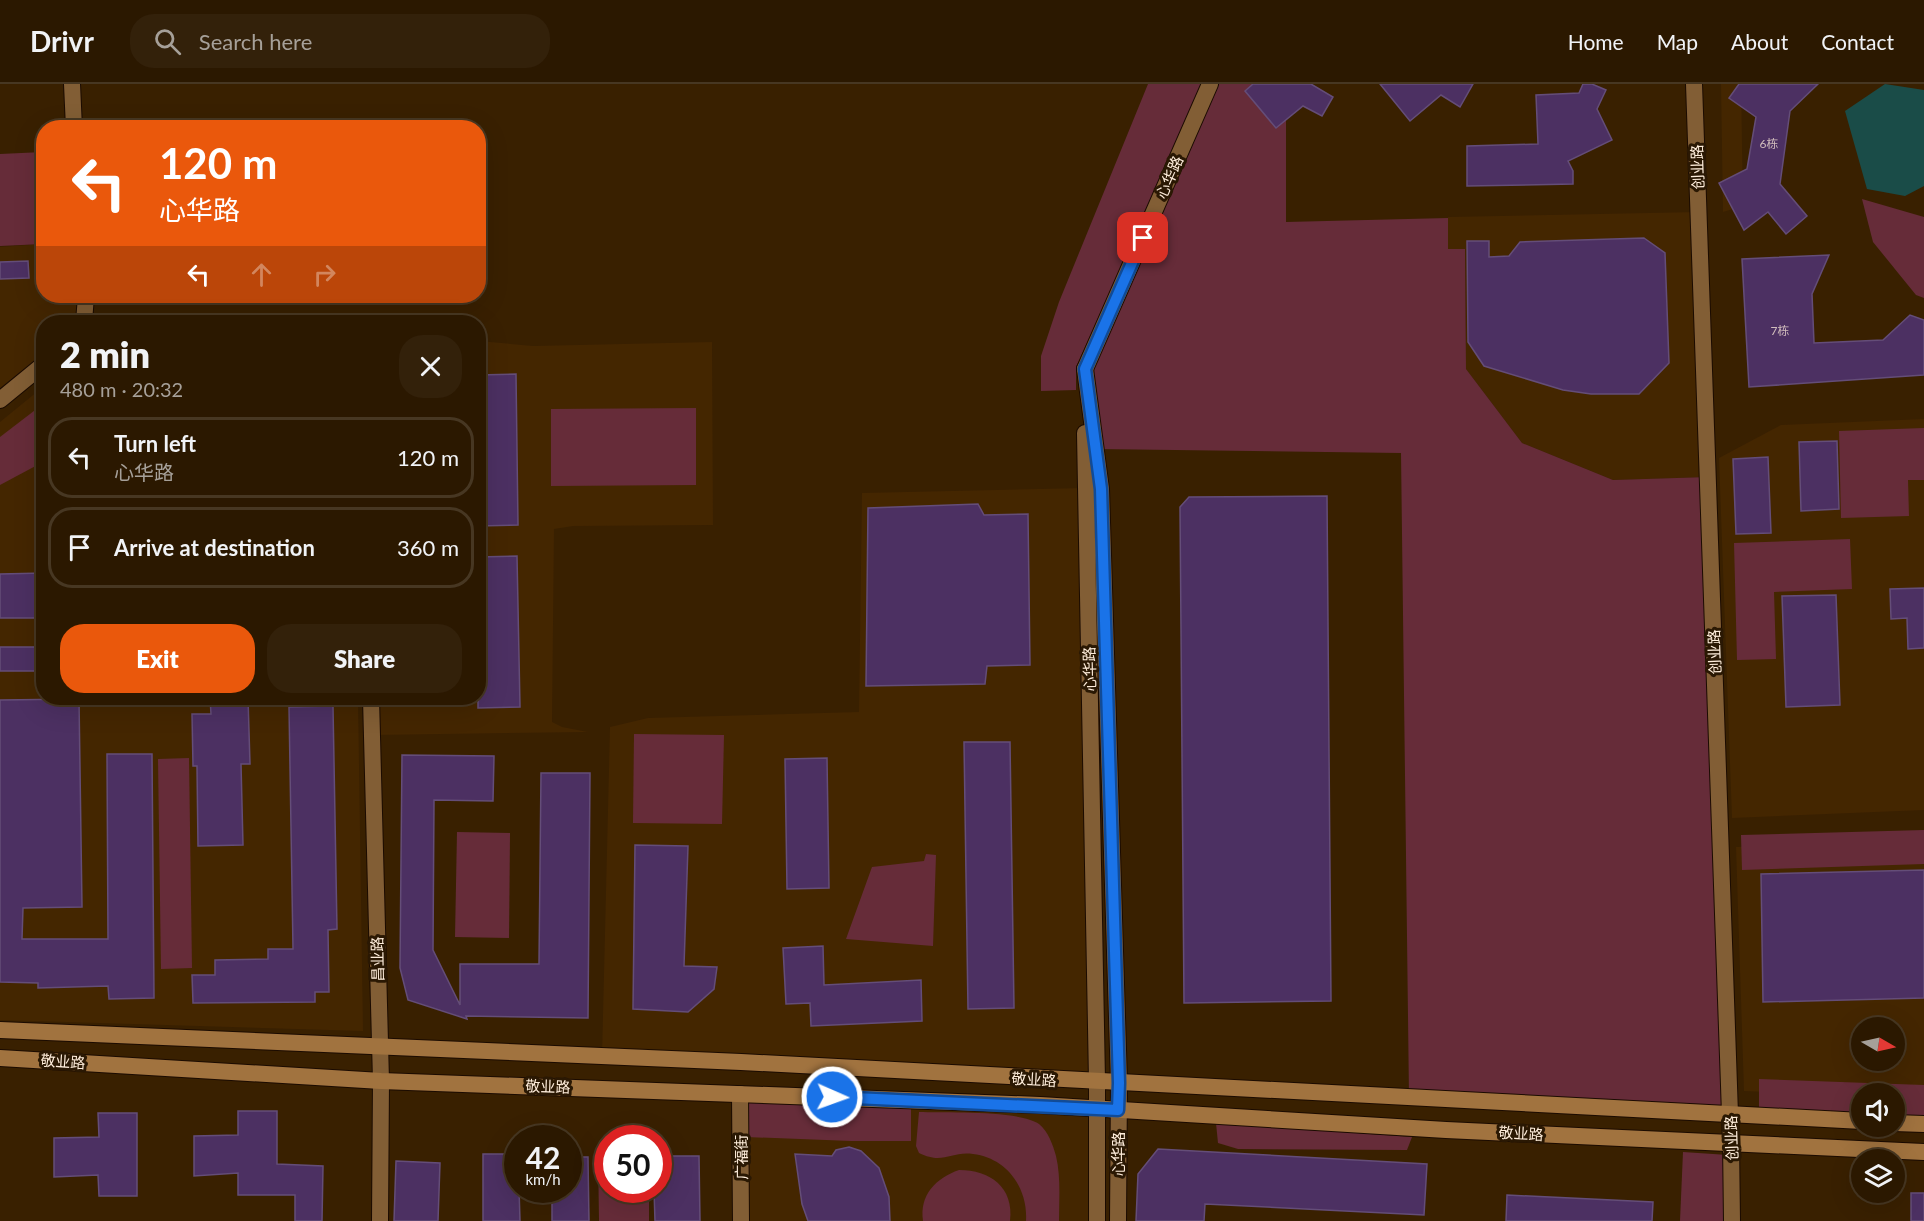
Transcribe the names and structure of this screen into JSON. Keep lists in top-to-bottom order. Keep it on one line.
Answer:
{"streets":{"main road":["敬业路"],"street":["创业路","心华路","昌业路","广福街"]},"crossings":[["创业路","敬业路"],["心华路","敬业路"],["昌业路","敬业路"],["敬业路","广福街"]],"house_numbers":["6栋","7栋"],"north":"right","page":{"header":"Drivr","search":"Search here","nav":["Home","Map","About","Contact"],"turn":["120 m","心华路"],"heading":["2 min","480 m · 20:32"],"list":[{"name":"Turn left","note":"心华路","value":"120 m"},{"name":"Arrive at destination","value":"360 m"}],"buttons":["Exit","Share"],"speed":"42 km/h","limit":"50"}}
